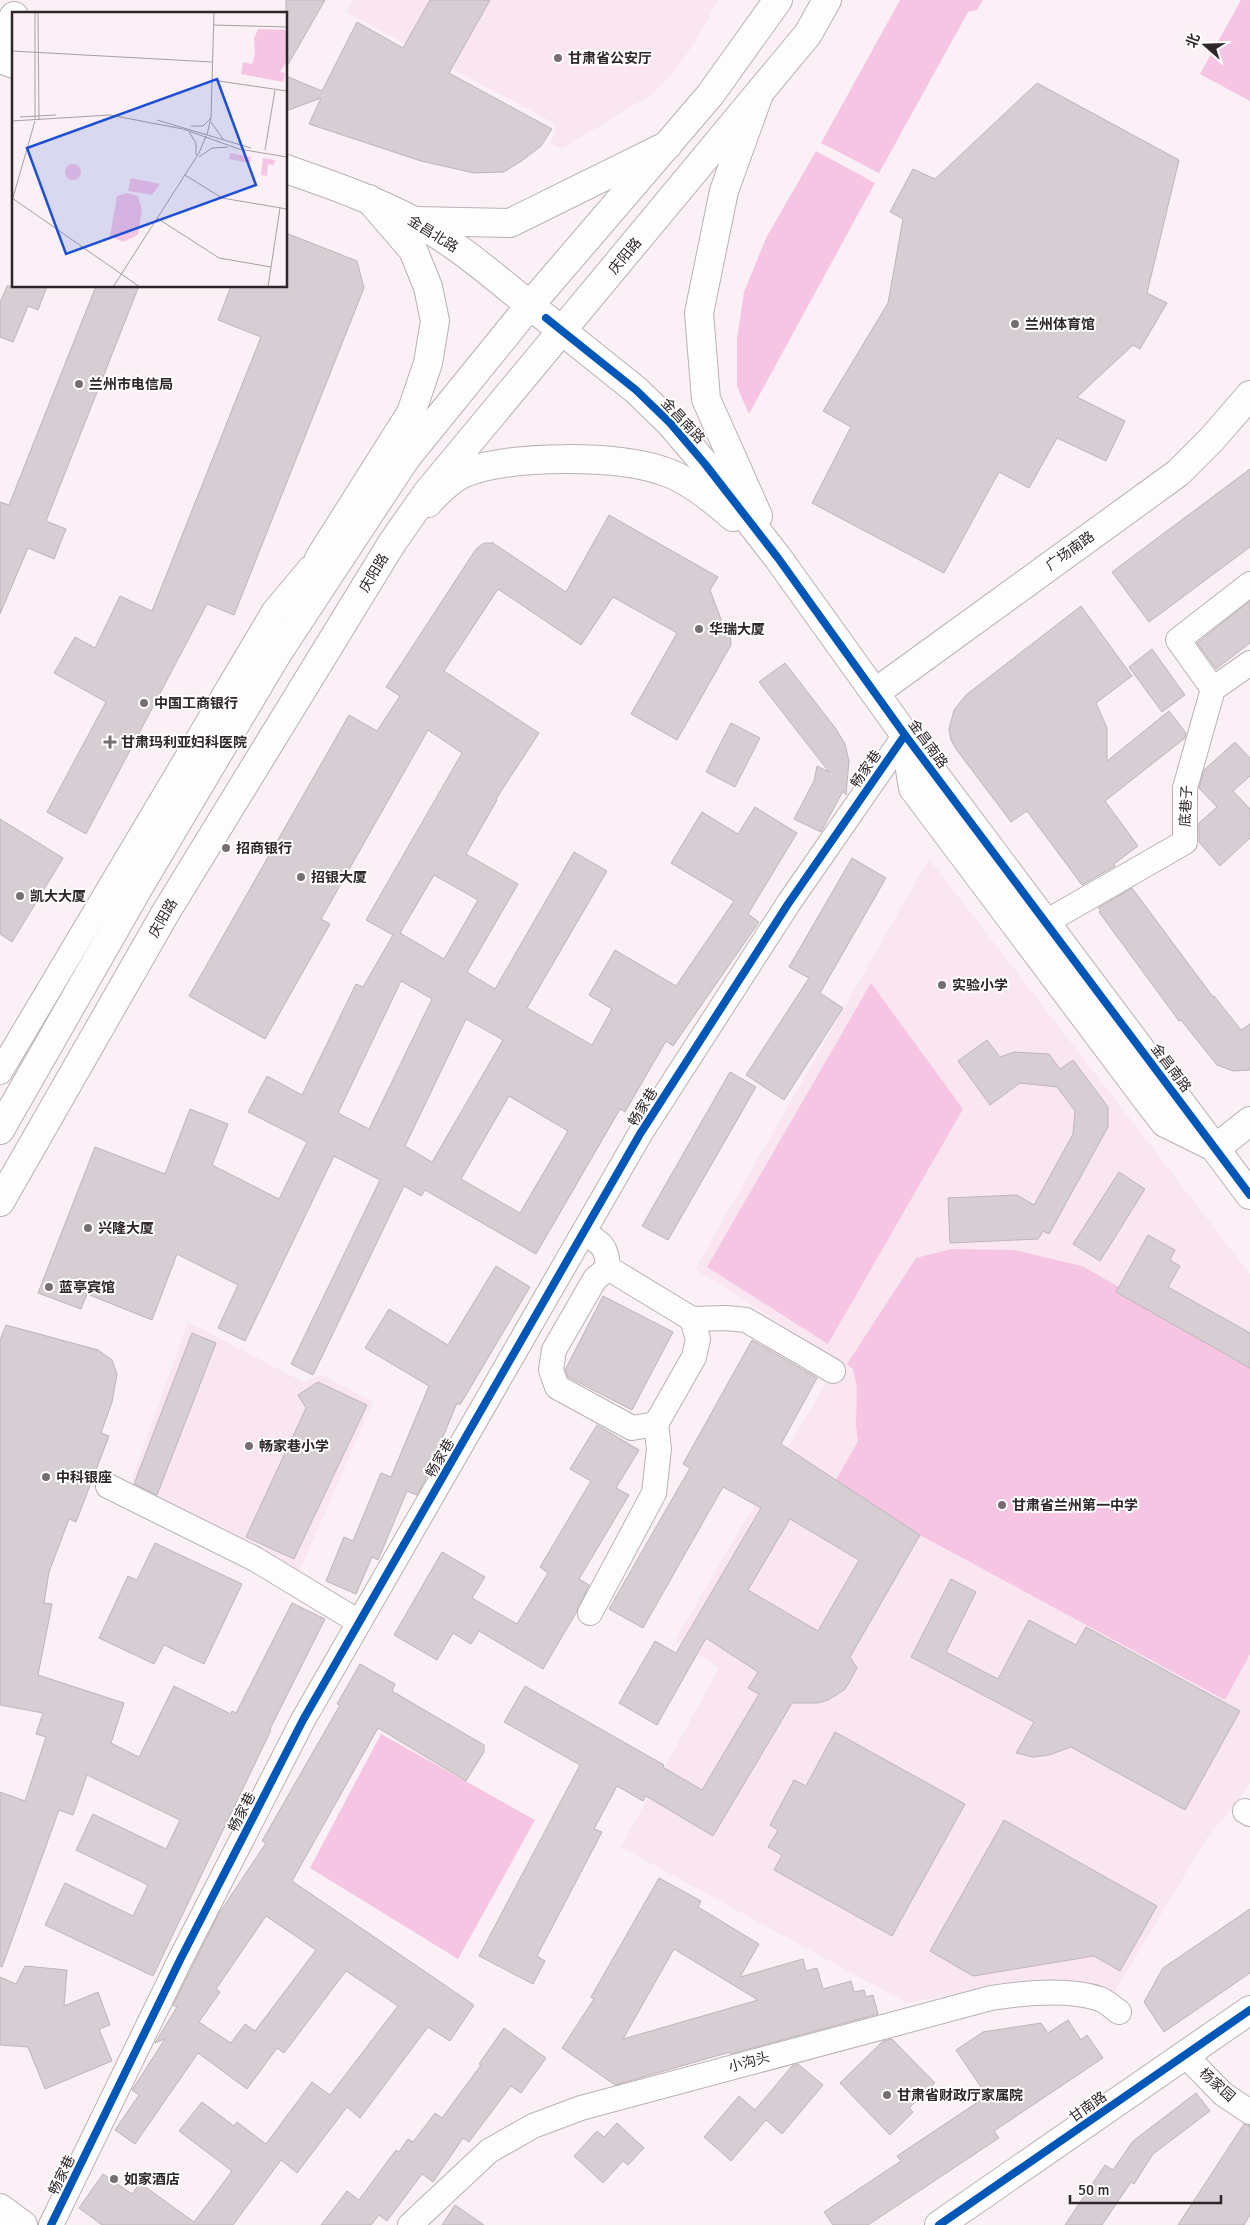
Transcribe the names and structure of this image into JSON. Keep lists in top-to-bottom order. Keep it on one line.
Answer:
{"streets":{"main road":["金昌北路","庆阳路","金昌南路","广场南路","甘南路"],"street":["畅家巷","底巷子","小沟头","杨家园"]},"crossings":[["金昌北路","庆阳路"],["金昌北路","金昌南路"],["庆阳路","金昌南路"],["金昌南路","广场南路"],["金昌南路","畅家巷"],["金昌南路","底巷子"],["杨家园","甘南路"]],"places":{"other":["甘肃省公安厅","兰州体育馆","兰州市电信局","华瑞大厦","中国工商银行","招商银行","招银大厦","凯大大厦","实验小学","兴隆大厦","蓝亭宾馆","畅家巷小学","中科银座","甘肃省兰州第一中学","甘肃省财政厅家属院","如家酒店"],"health":["甘肃玛利亚妇科医院"]},"scale_bar":"50 m","north":"left"}
